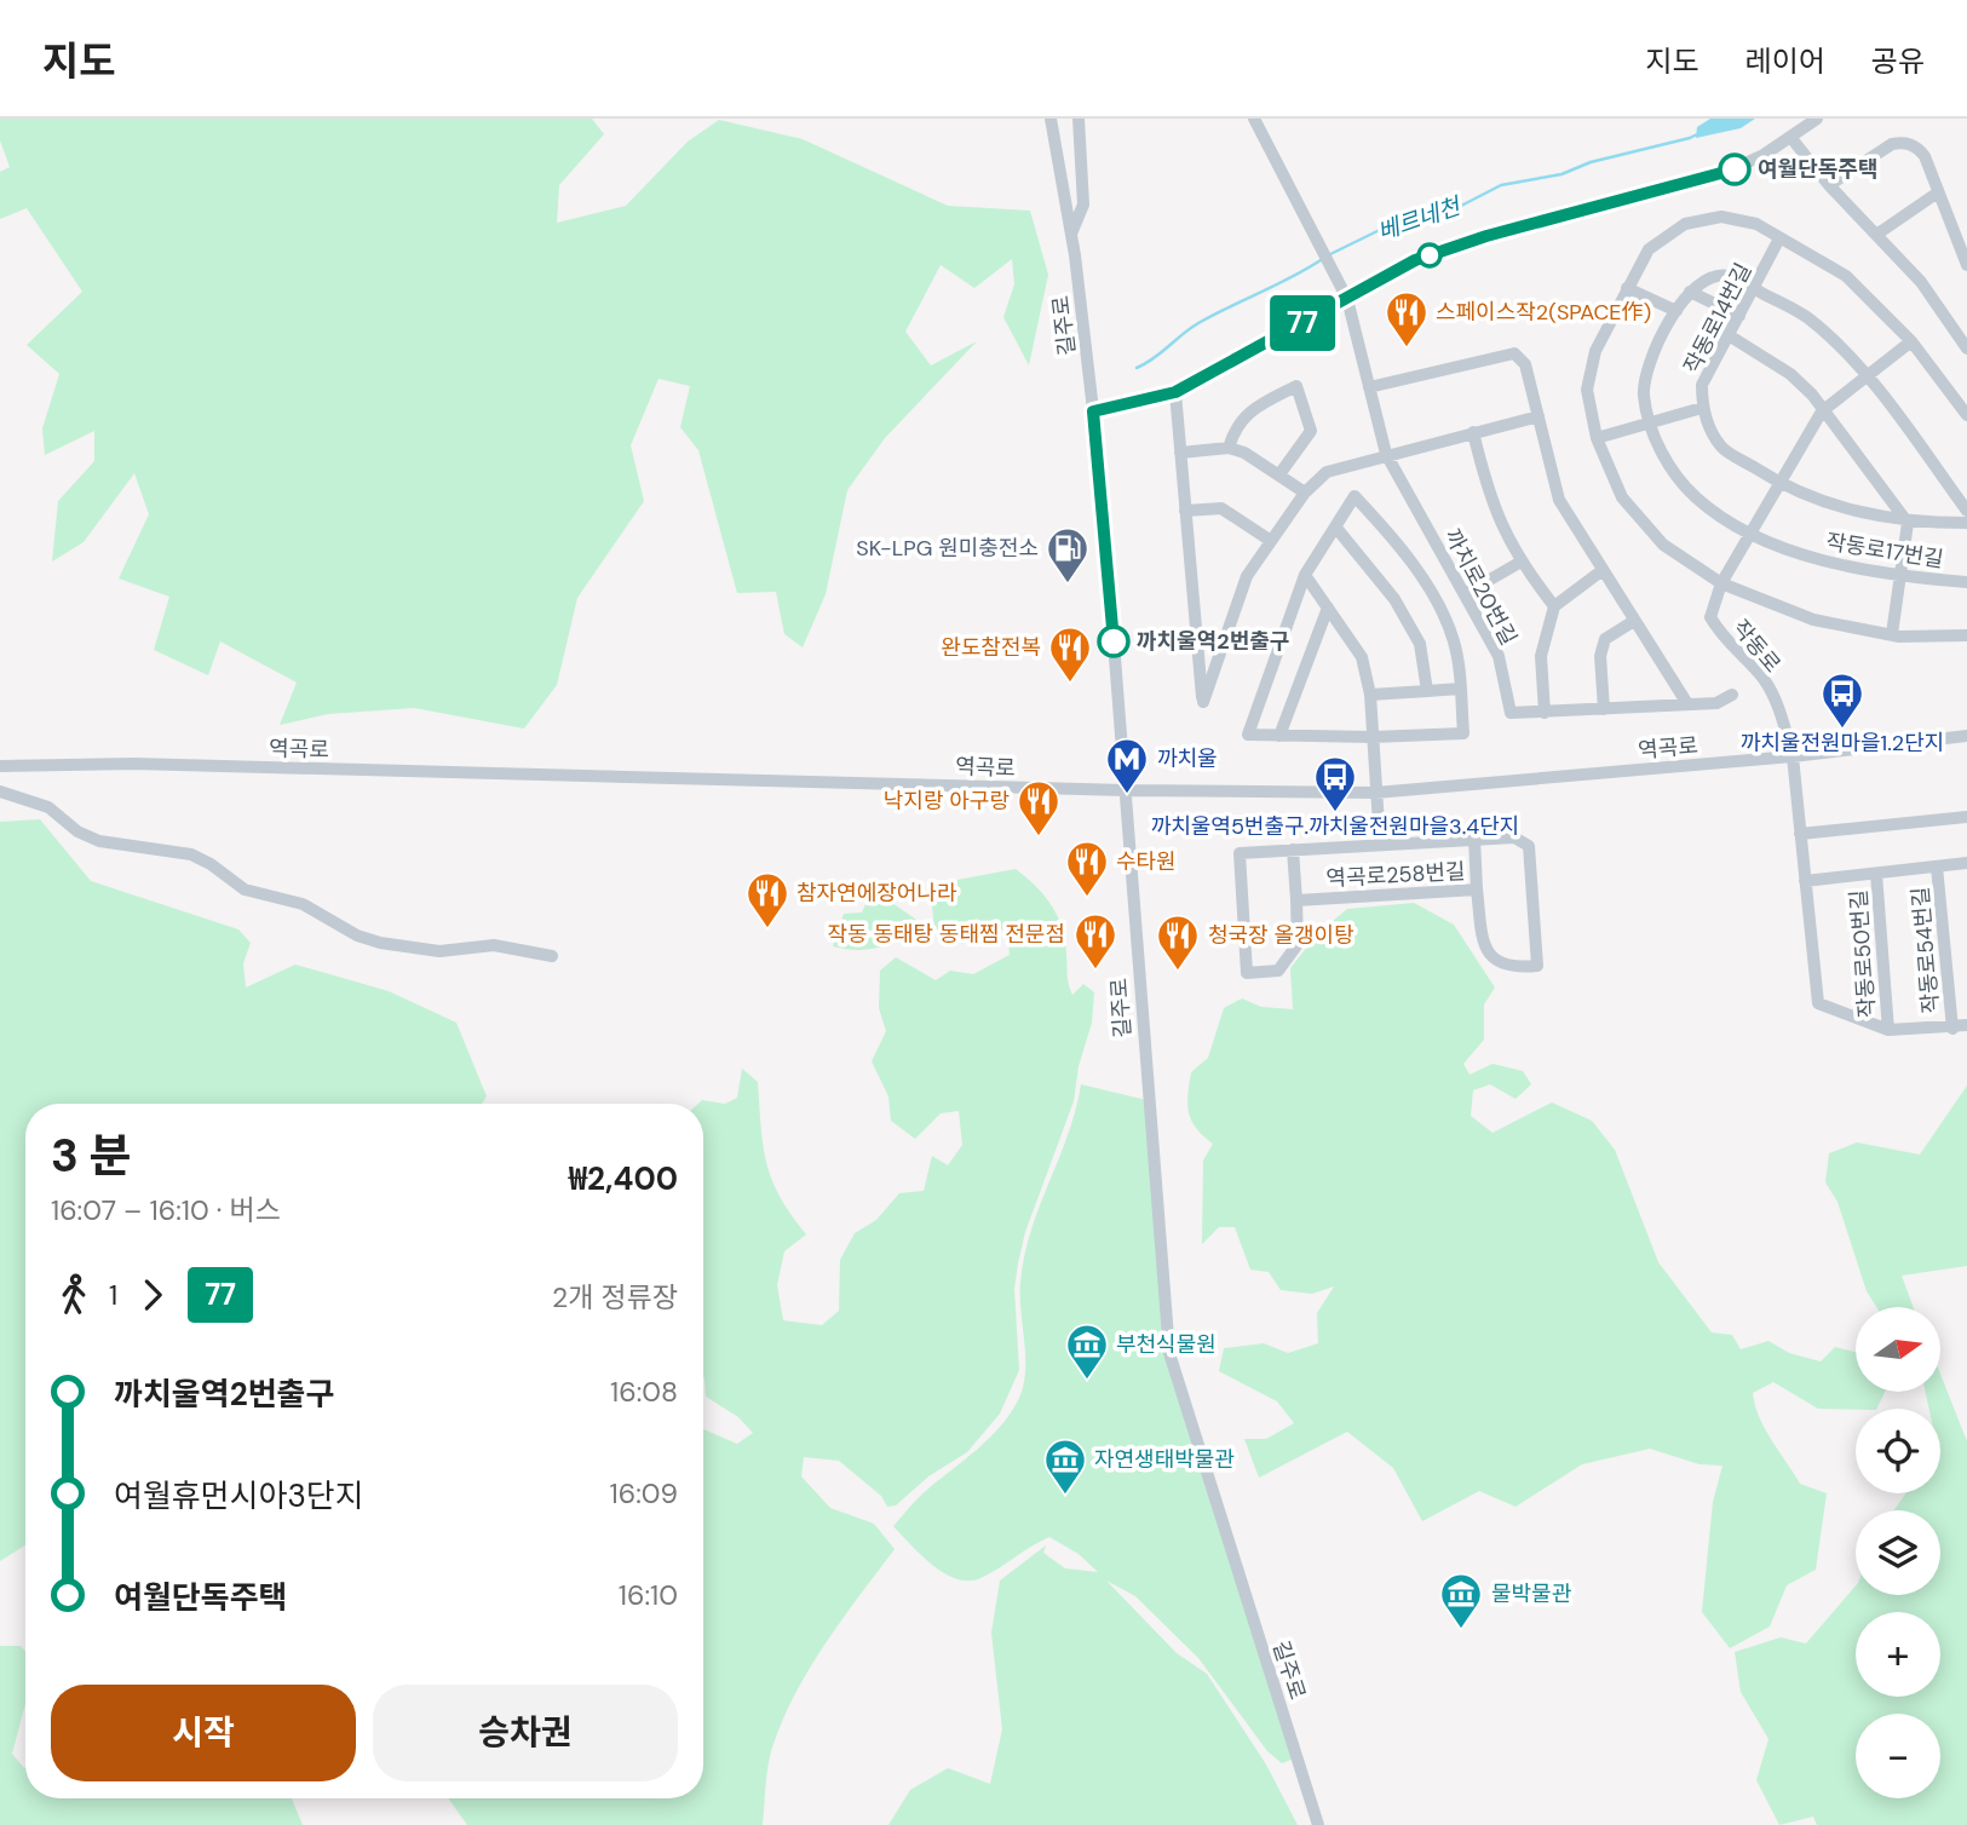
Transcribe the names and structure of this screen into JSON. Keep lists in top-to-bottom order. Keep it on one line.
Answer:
{"streets":{"street":["작동로14번길","길주로","작동로17번길","까치로20번길","작동로","역곡로","역곡로258번길","작동로54번길","작동로50번길"]},"crossings":[["작동로14번길","작동로"],["길주로","역곡로"],["작동로17번길","작동로"],["작동로","역곡로"],["작동로","작동로50번길"],["역곡로","역곡로258번길"]],"water":["베르네천"],"places":{"other":["여월단독주택","까치울역2번출구"],"restaurant":["스페이스작2(SPACE作)","완도참전복","낙지랑 아구랑","수타원","참자연에장어나라","작동 동태탕 동태찜 전문점","청국장 올갱이탕"],"fuel station":["SK-LPG 원미충전소"],"bus stop":["까치울전원마을1.2단지","까치울역5번출구.까치울전원마을3.4단지"],"metro station":["까치울"],"museum":["부천식물원","자연생태박물관","물박물관"]},"lines":["bus line 77"],"north":"right","page":{"header":"지도","nav":["지도","레이어","공유"],"on_map":"77","heading":["3 분","16:07 – 16:10 · 버스","₩2,400"],"legs":["1","77","2개 정류장"],"map_buttons":["+","−"],"list":[{"name":"까치울역2번출구","value":"16:08"},{"name":"여월휴먼시아3단지","value":"16:09"},{"name":"여월단독주택","value":"16:10"}],"buttons":["시작","승차권"]}}
